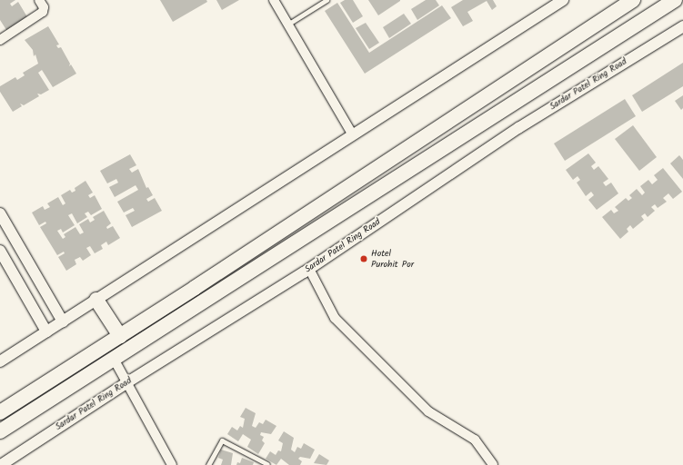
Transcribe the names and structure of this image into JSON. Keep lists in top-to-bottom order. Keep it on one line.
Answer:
{"streets":{"street":["Sardar Patel Ring Road"]},"places":["Hotel Purohit Por"]}
